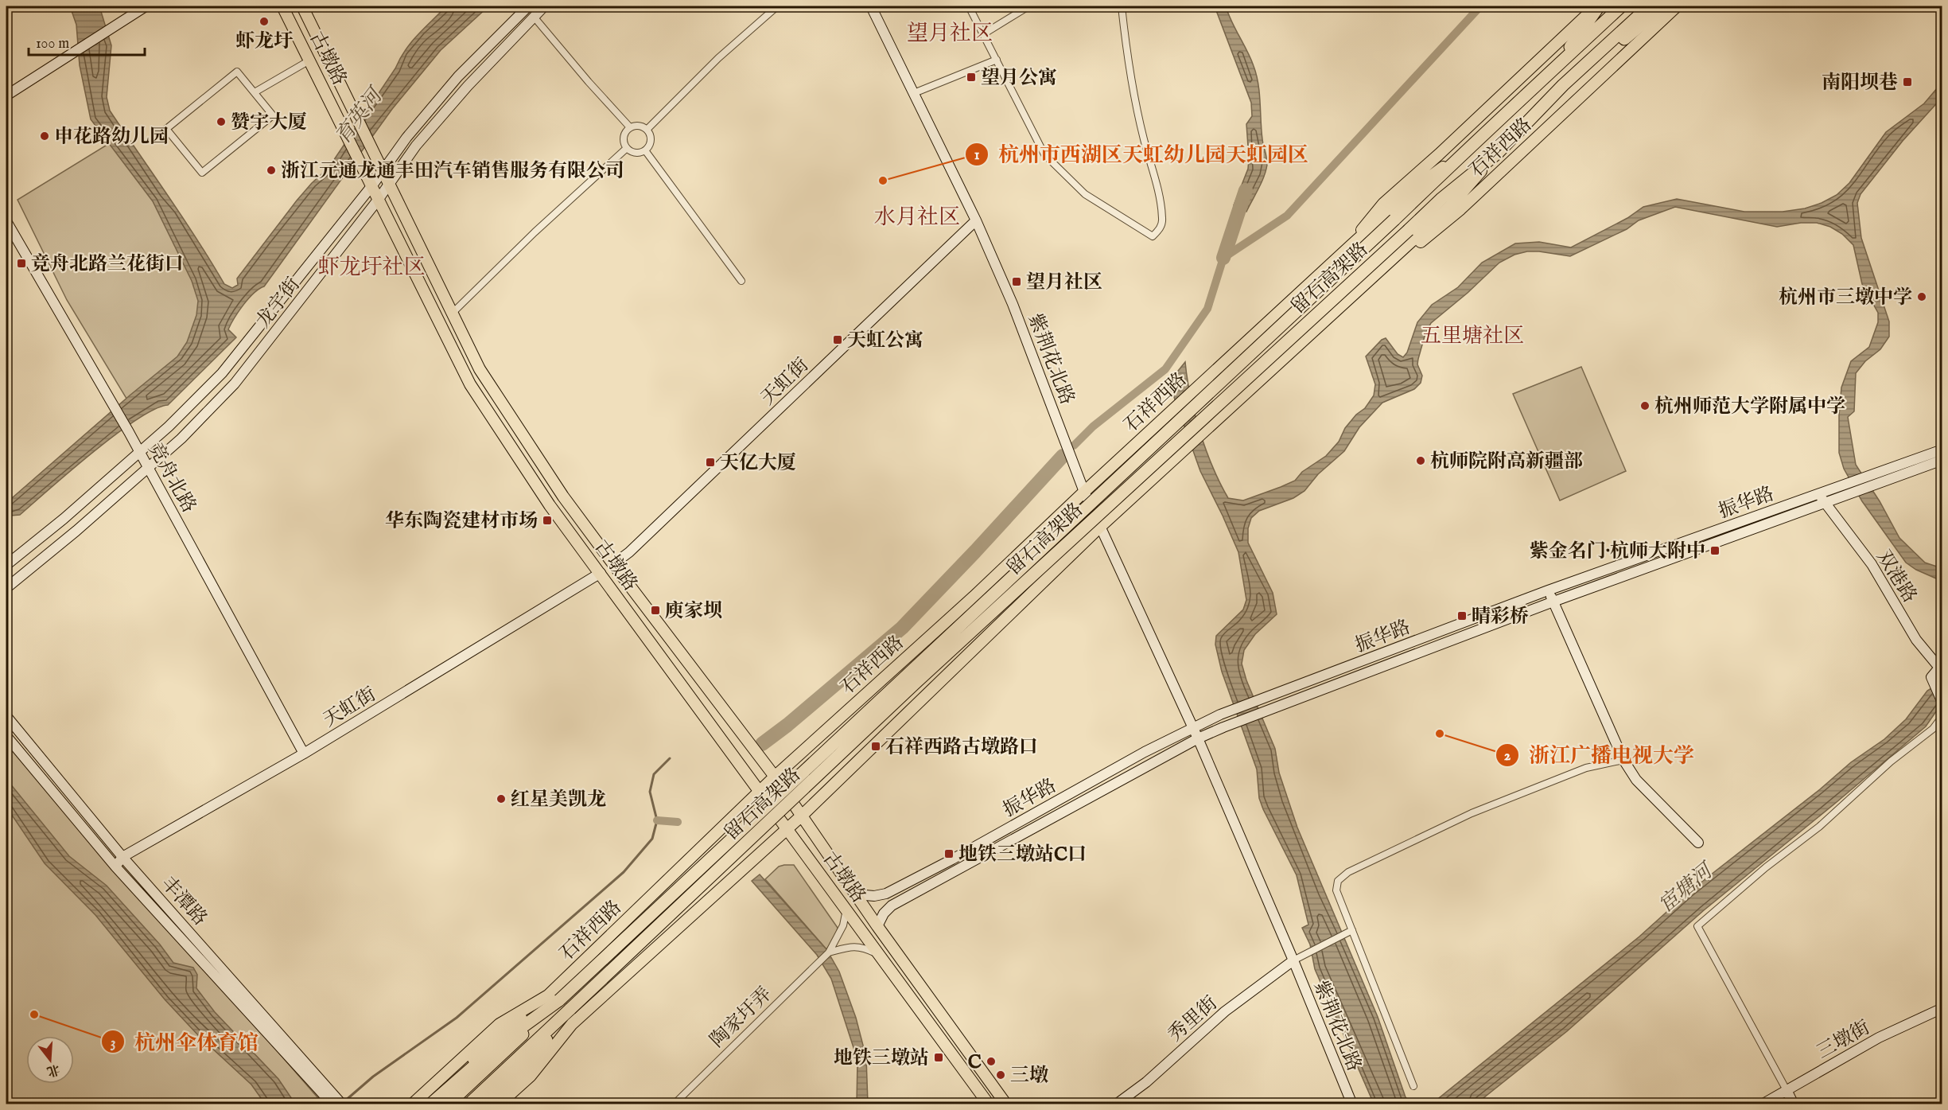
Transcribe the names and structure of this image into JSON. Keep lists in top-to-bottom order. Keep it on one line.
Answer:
{"streets":{"highway":["留石高架路"],"main road":["古墩路","石祥西路"],"street":["龙宇街","紫荆花北路","天虹街","竞舟北路","振华路","双港路","丰潭路","陶家圩弄","秀里街","三墩街"]},"crossings":[["古墩路","石祥西路"],["古墩路","龙宇街"],["古墩路","天虹街"],["古墩路","振华路"],["古墩路","陶家圩弄"],["石祥西路","留石高架路"],["石祥西路","紫荆花北路"],["龙宇街","竞舟北路"],["紫荆花北路","天虹街"],["紫荆花北路","振华路"],["紫荆花北路","秀里街"],["天虹街","竞舟北路"],["天虹街","丰潭路"],["振华路","双港路"]],"districts":["望月社区","水月社区","虾龙圩社区","五里塘社区"],"water":["育英河","宦塘河"],"places":{"other":["虾龙圩","赞宇大厦","申花路幼儿园","浙江元通龙通丰田汽车销售服务有限公司","杭州市西湖区天虹幼儿园天虹园区","杭州市三墩中学","杭州师范大学附属中学","杭师院附高新疆部","浙江广播电视大学","红星美凯龙","杭州伞体育馆","C","三墩"],"transit":["望月公寓","南阳坝巷","竞舟北路兰花街口","望月社区","天虹公寓","天亿大厦","华东陶瓷建材市场","紫金名门·杭师大附中","庾家坝","晴彩桥","石祥西路古墩路口","地铁三墩站C口","地铁三墩站"]},"scale_bar":"100 m","north":"bottom"}
